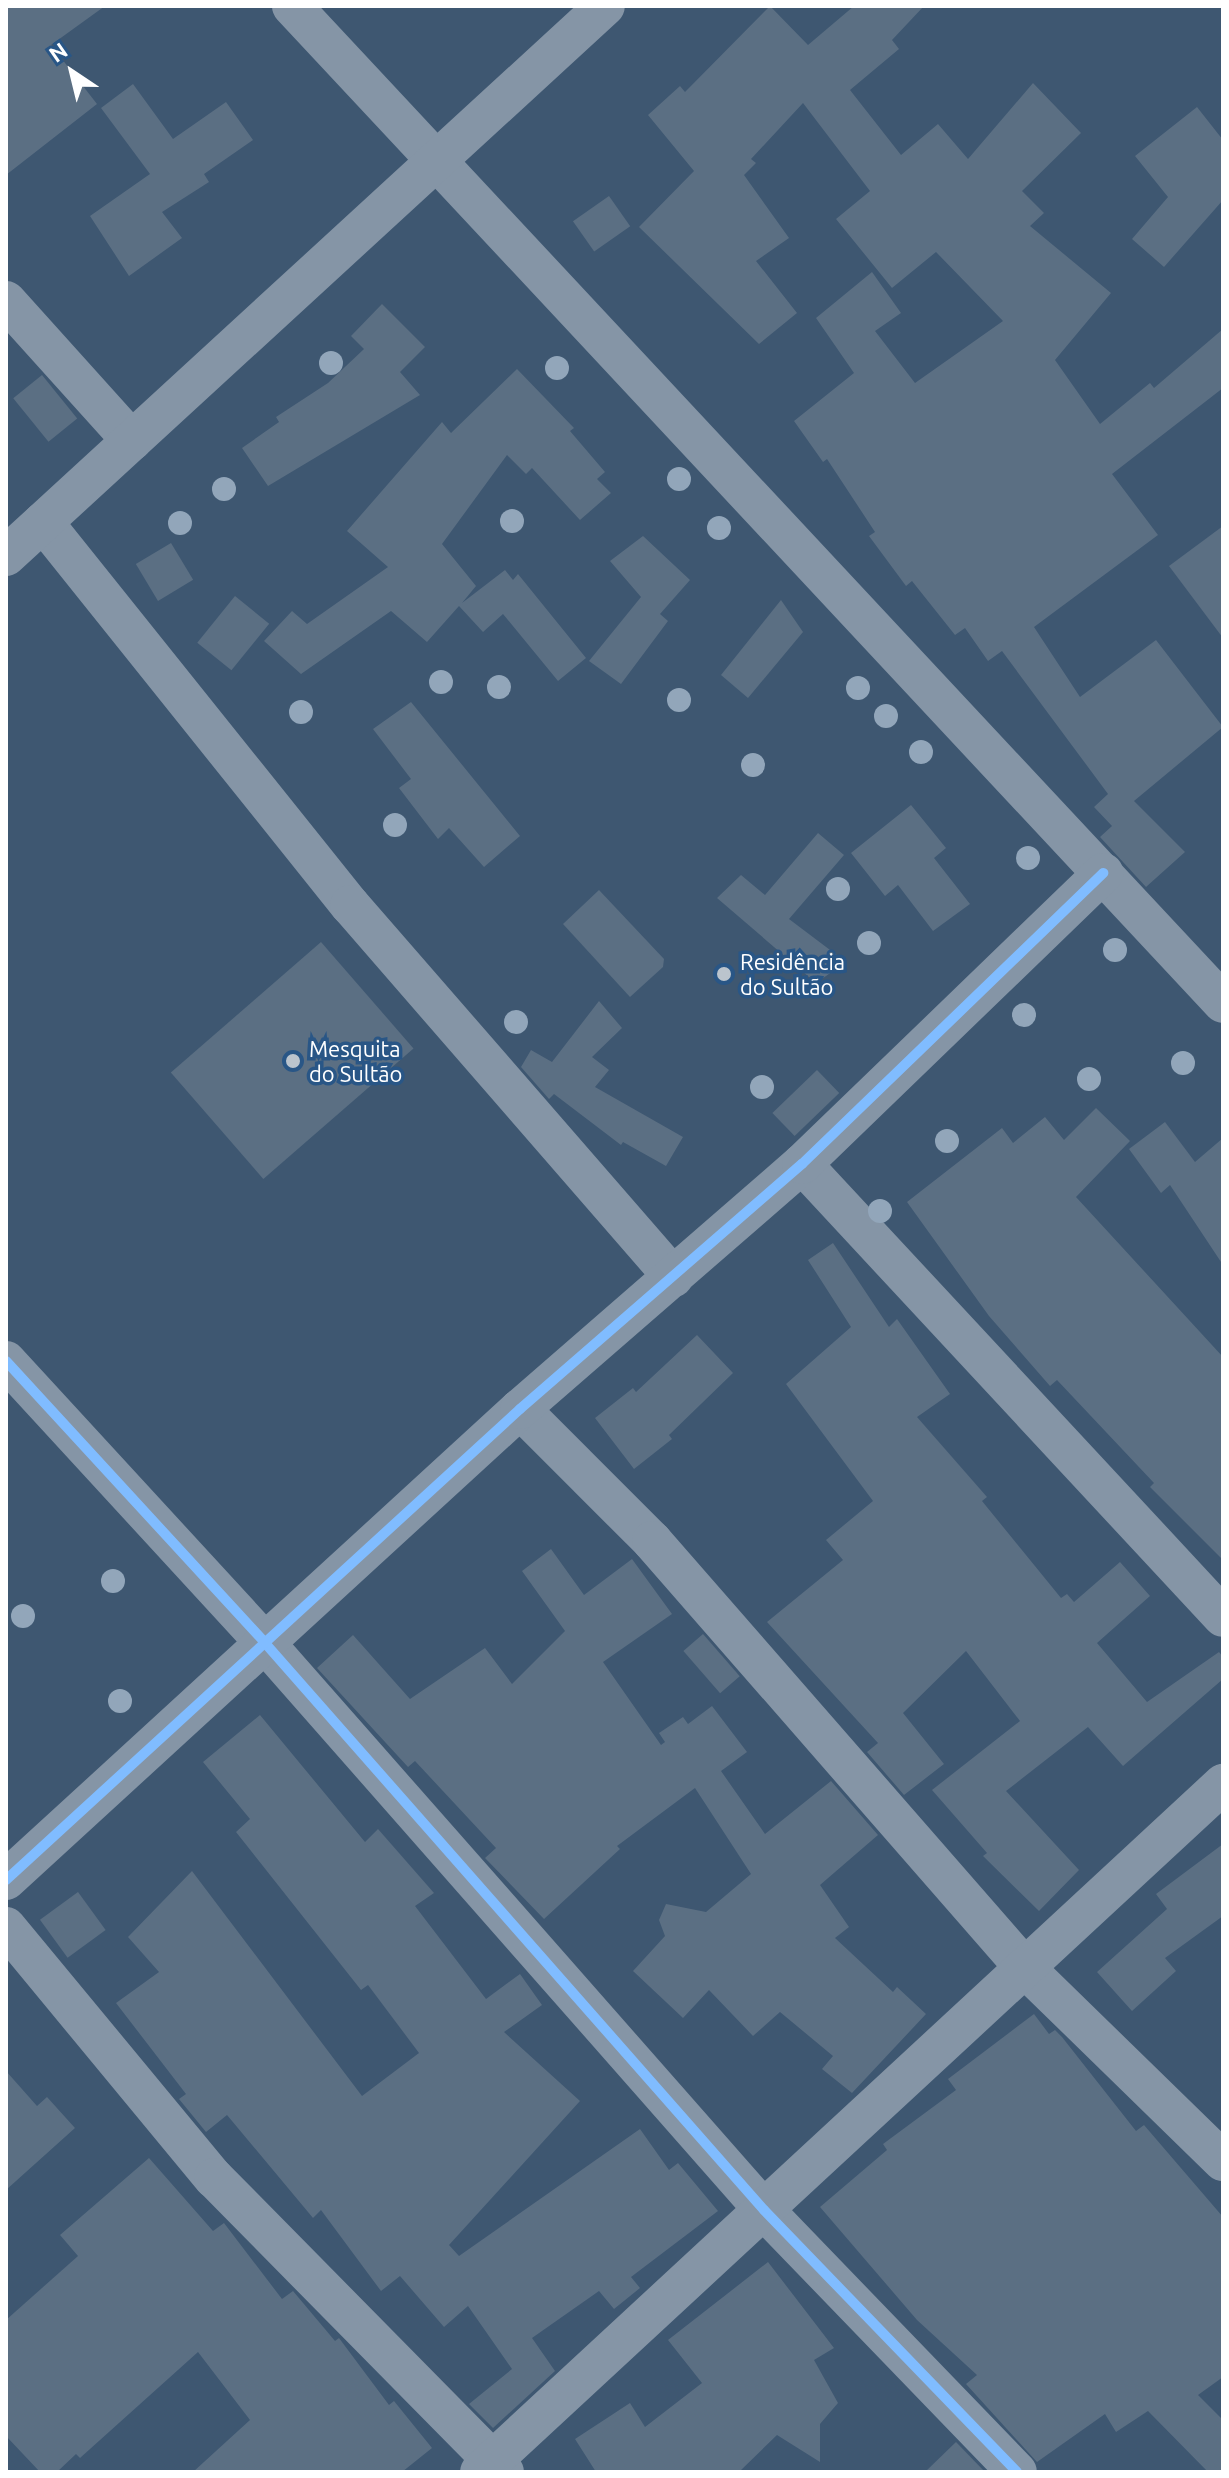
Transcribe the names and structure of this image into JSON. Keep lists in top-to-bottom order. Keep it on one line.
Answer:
{"places":["Residência do Sultão","Mesquita do Sultão"],"north":"top left"}
